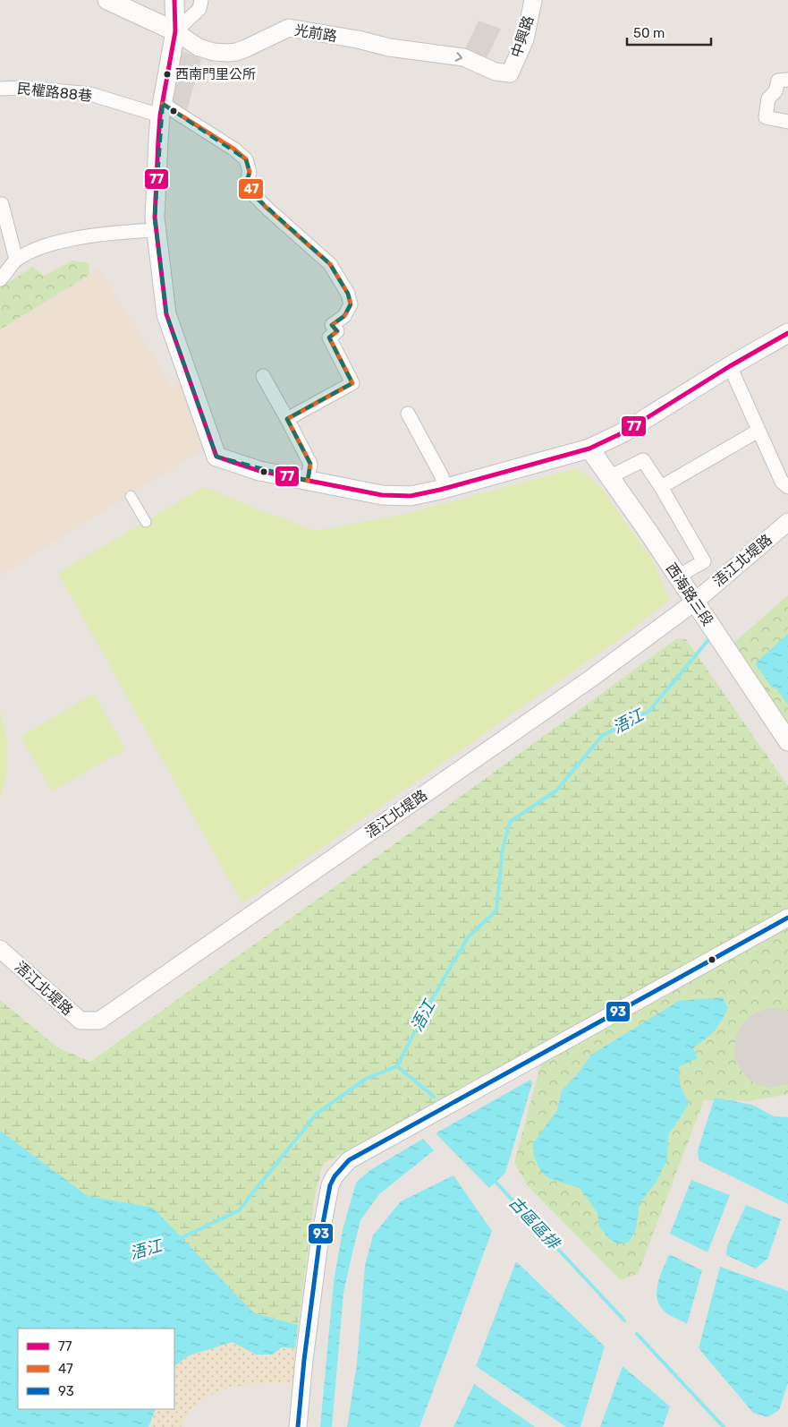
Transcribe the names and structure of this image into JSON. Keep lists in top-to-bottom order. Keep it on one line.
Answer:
{"streets":{"main road":["光前路","西海路三段"],"street":["中興路","民權路88巷","浯江北堤路"]},"crossings":[["光前路","中興路"],["浯江北堤路","西海路三段"]],"one_way":["光前路"],"water":["浯江","古區區排"],"places":["西南門里公所"],"lines":["transit line 77","transit line 47","transit line 93"],"legend":["77","47","93"],"scale_bar":"50 m"}
